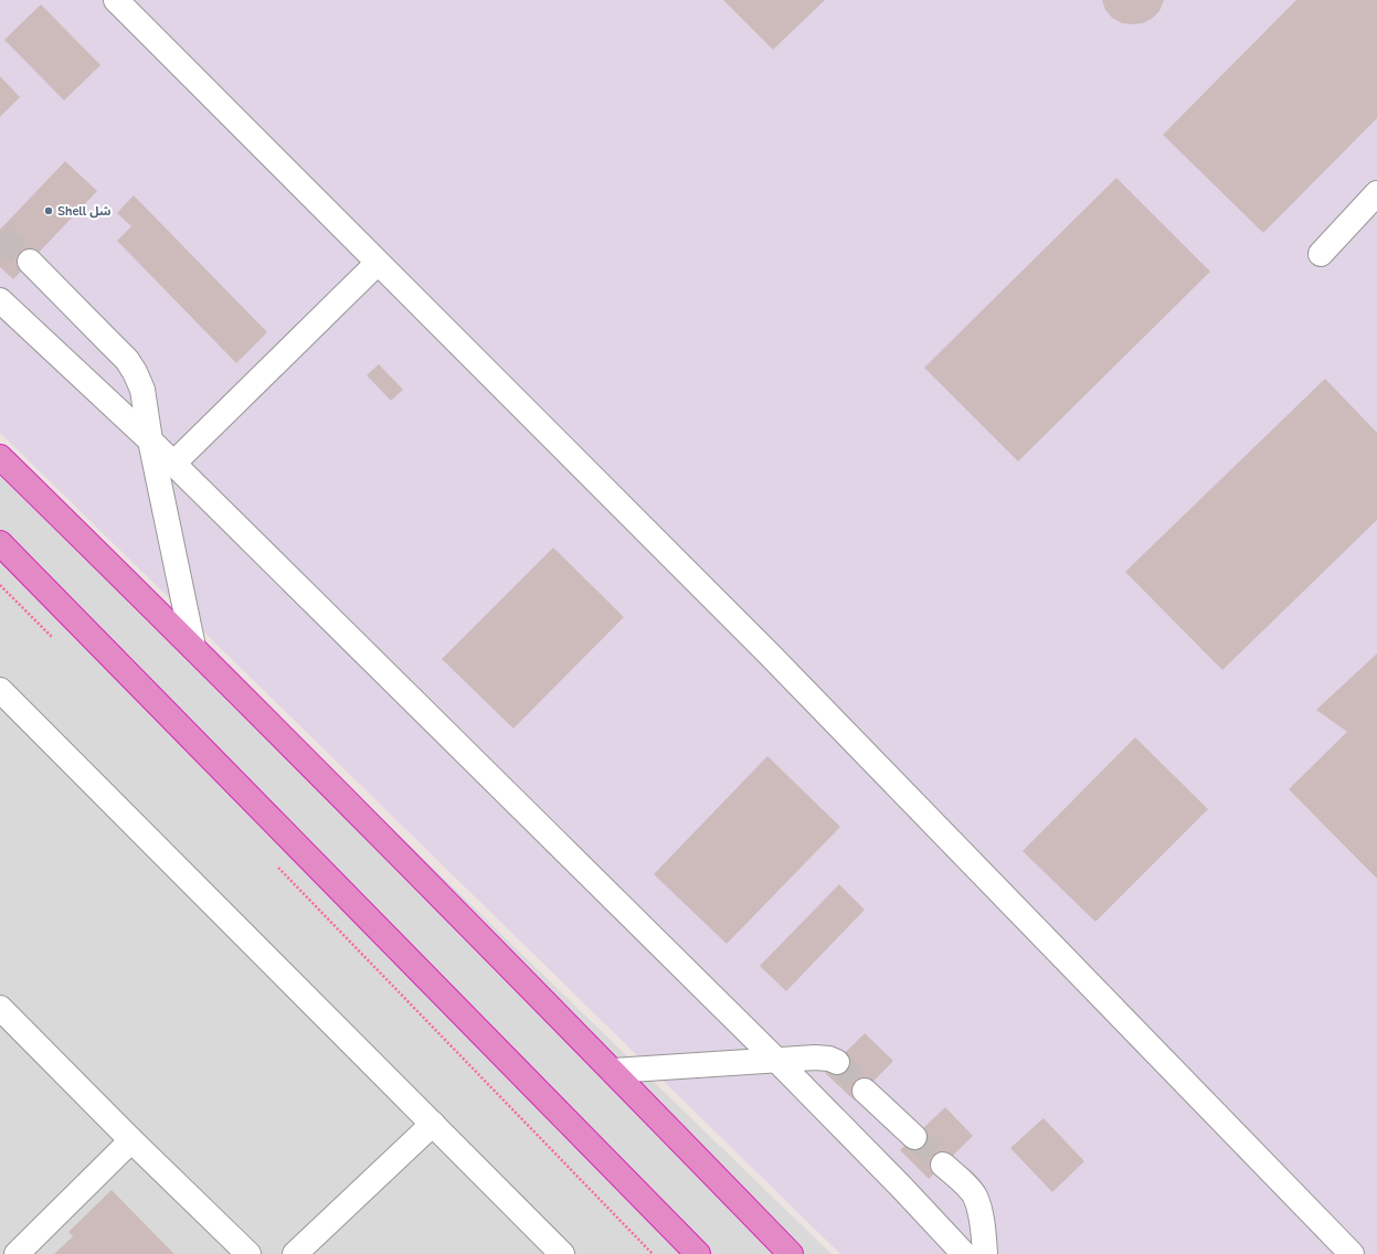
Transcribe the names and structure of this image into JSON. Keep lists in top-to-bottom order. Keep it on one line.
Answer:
{"places":["Shell شل"]}
